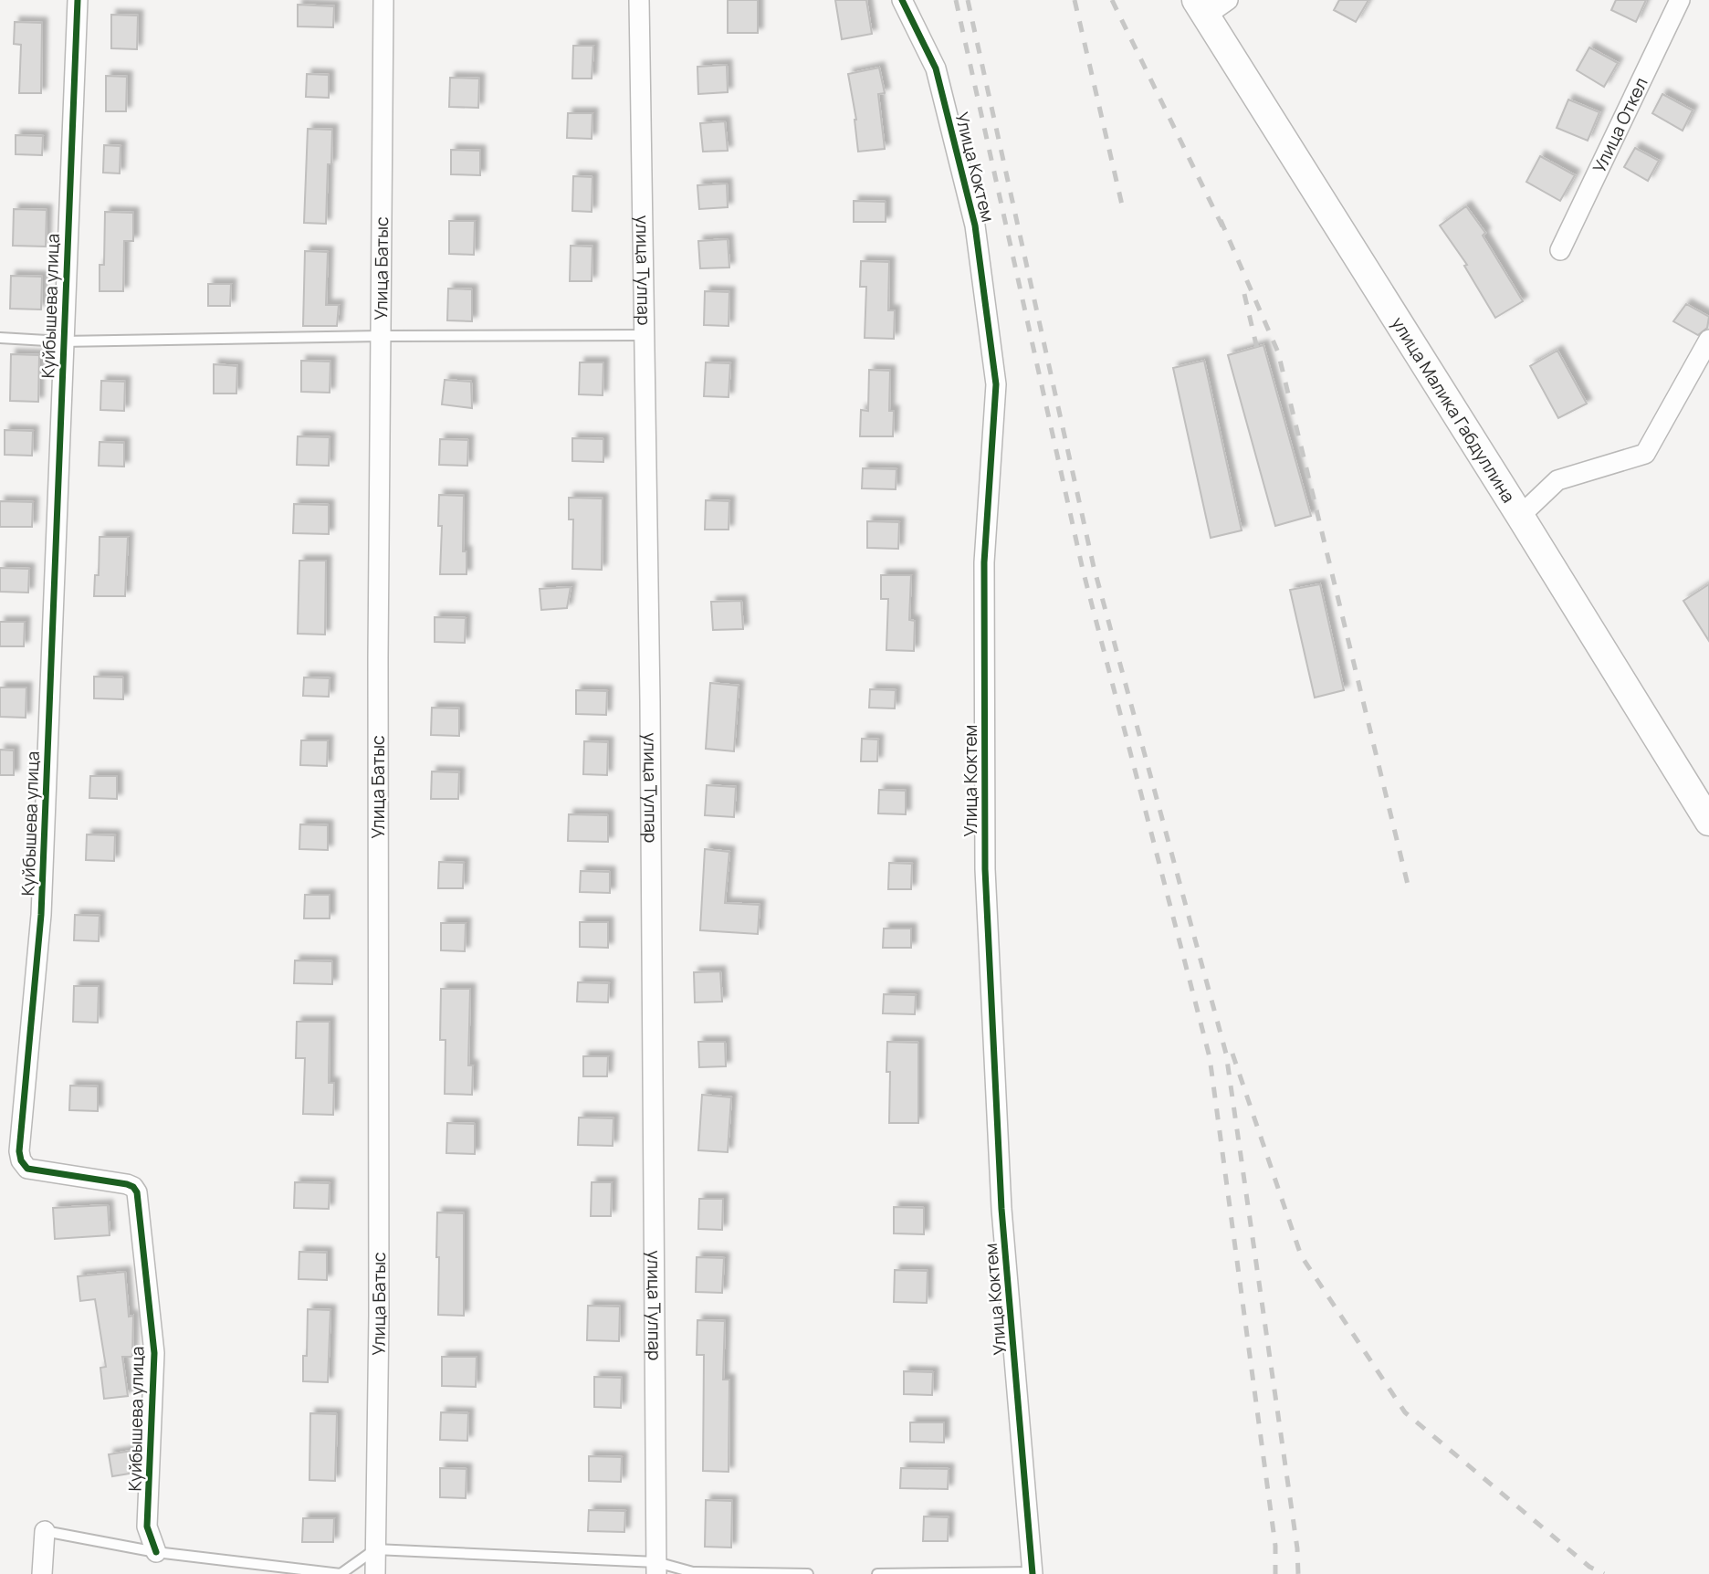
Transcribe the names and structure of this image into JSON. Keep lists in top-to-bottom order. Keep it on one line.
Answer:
{"streets":{"main road":["улица Малика Габдуллина"],"street":["Улица Откел","Улица Коктем","Улица Батыс","улица Тулпар","Куйбышева улица"]}}
